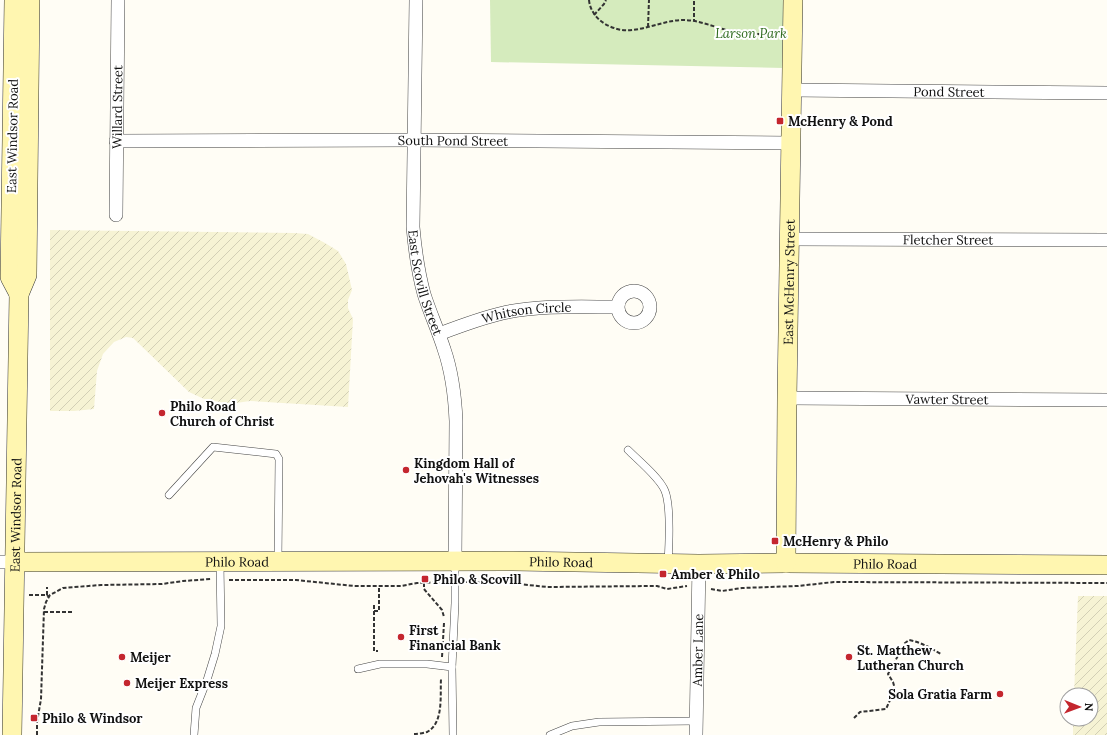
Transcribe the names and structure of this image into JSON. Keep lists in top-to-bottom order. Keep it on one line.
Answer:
{"streets":{"main road":["East Windsor Road","East McHenry Street","Philo Road"],"street":["Pond Street","Willard Street","South Pond Street","Fletcher Street","East Scovill Street","Whitson Circle","Vawter Street","Amber Lane"]},"crossings":[["Pond Street","East McHenry Street"],["Willard Street","South Pond Street"],["East Windsor Road","Philo Road"],["South Pond Street","East Scovill Street"],["South Pond Street","East McHenry Street"],["Fletcher Street","East McHenry Street"],["East Scovill Street","Whitson Circle"],["East Scovill Street","Philo Road"],["East McHenry Street","Vawter Street"],["East McHenry Street","Philo Road"],["Philo Road","Amber Lane"]],"parks":["Larson Park"],"places":{"transit":["McHenry & Pond","McHenry & Philo","Amber & Philo","Philo & Scovill","Philo & Windsor"],"other":["Philo Road Church of Christ","Kingdom Hall of Jehovah's Witnesses","First Financial Bank","Meijer","St. Matthew Lutheran Church","Meijer Express","Sola Gratia Farm"]},"north":"right"}
